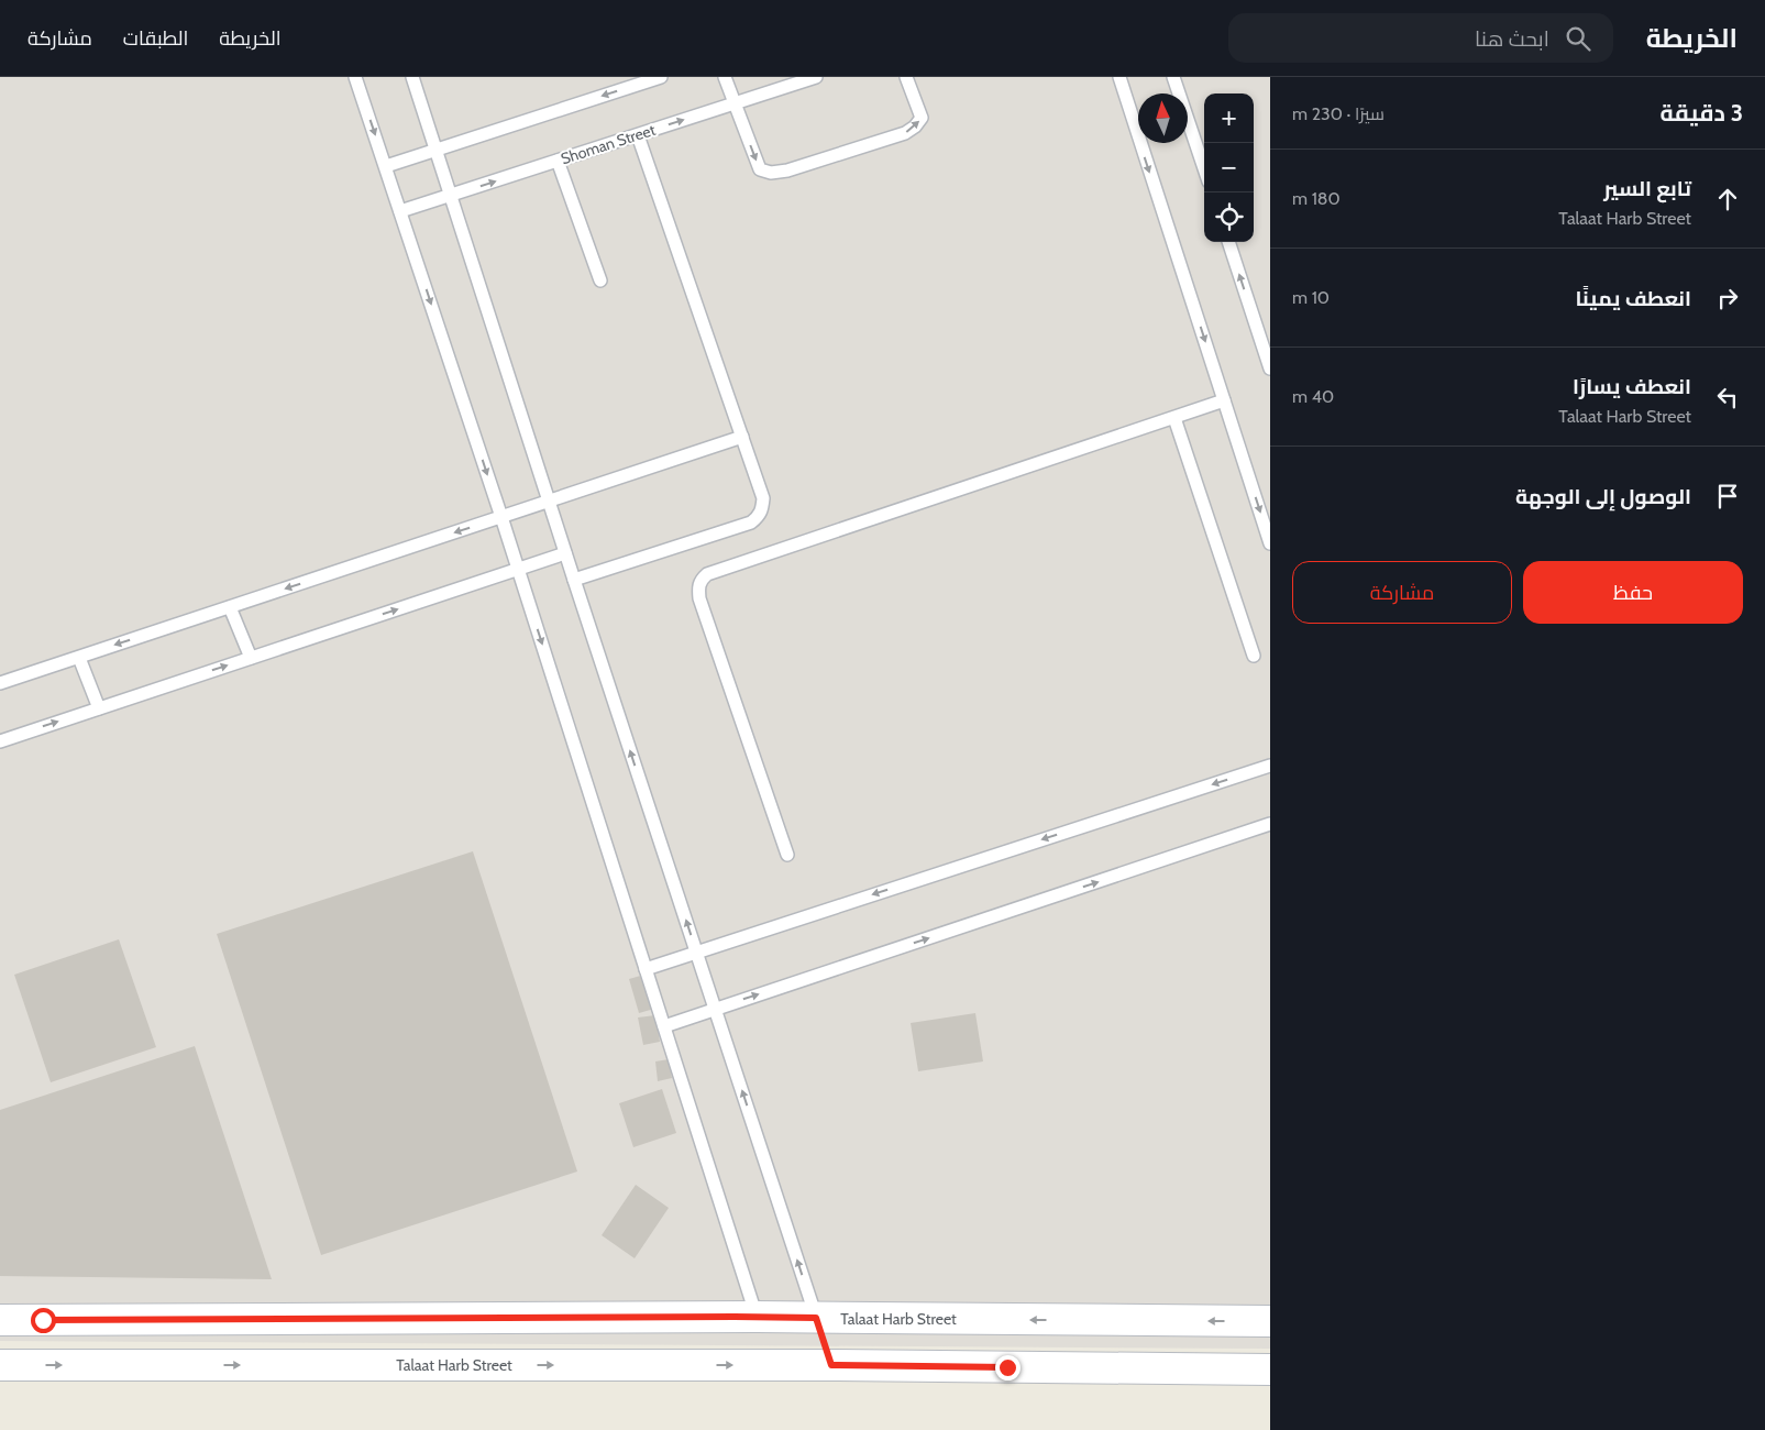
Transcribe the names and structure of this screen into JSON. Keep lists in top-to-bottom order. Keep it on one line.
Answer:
{"streets":{"main road":["Talaat Harb Street"],"lane":["Shoman Street"]},"north":"top","page":{"header":"الخريطة","search":"ابحث هنا","nav":["الخريطة","الطبقات","مشاركة"],"heading":["3 دقيقة","سيرًا · 230 m"],"map_buttons":["+","−"],"list":[["تابع السير","Talaat Harb Street","180 m"],["انعطف يمينًا","10 m"],["انعطف يسارًا","Talaat Harb Street","40 m"],"الوصول إلى الوجهة"],"buttons":["حفظ","مشاركة"]}}
